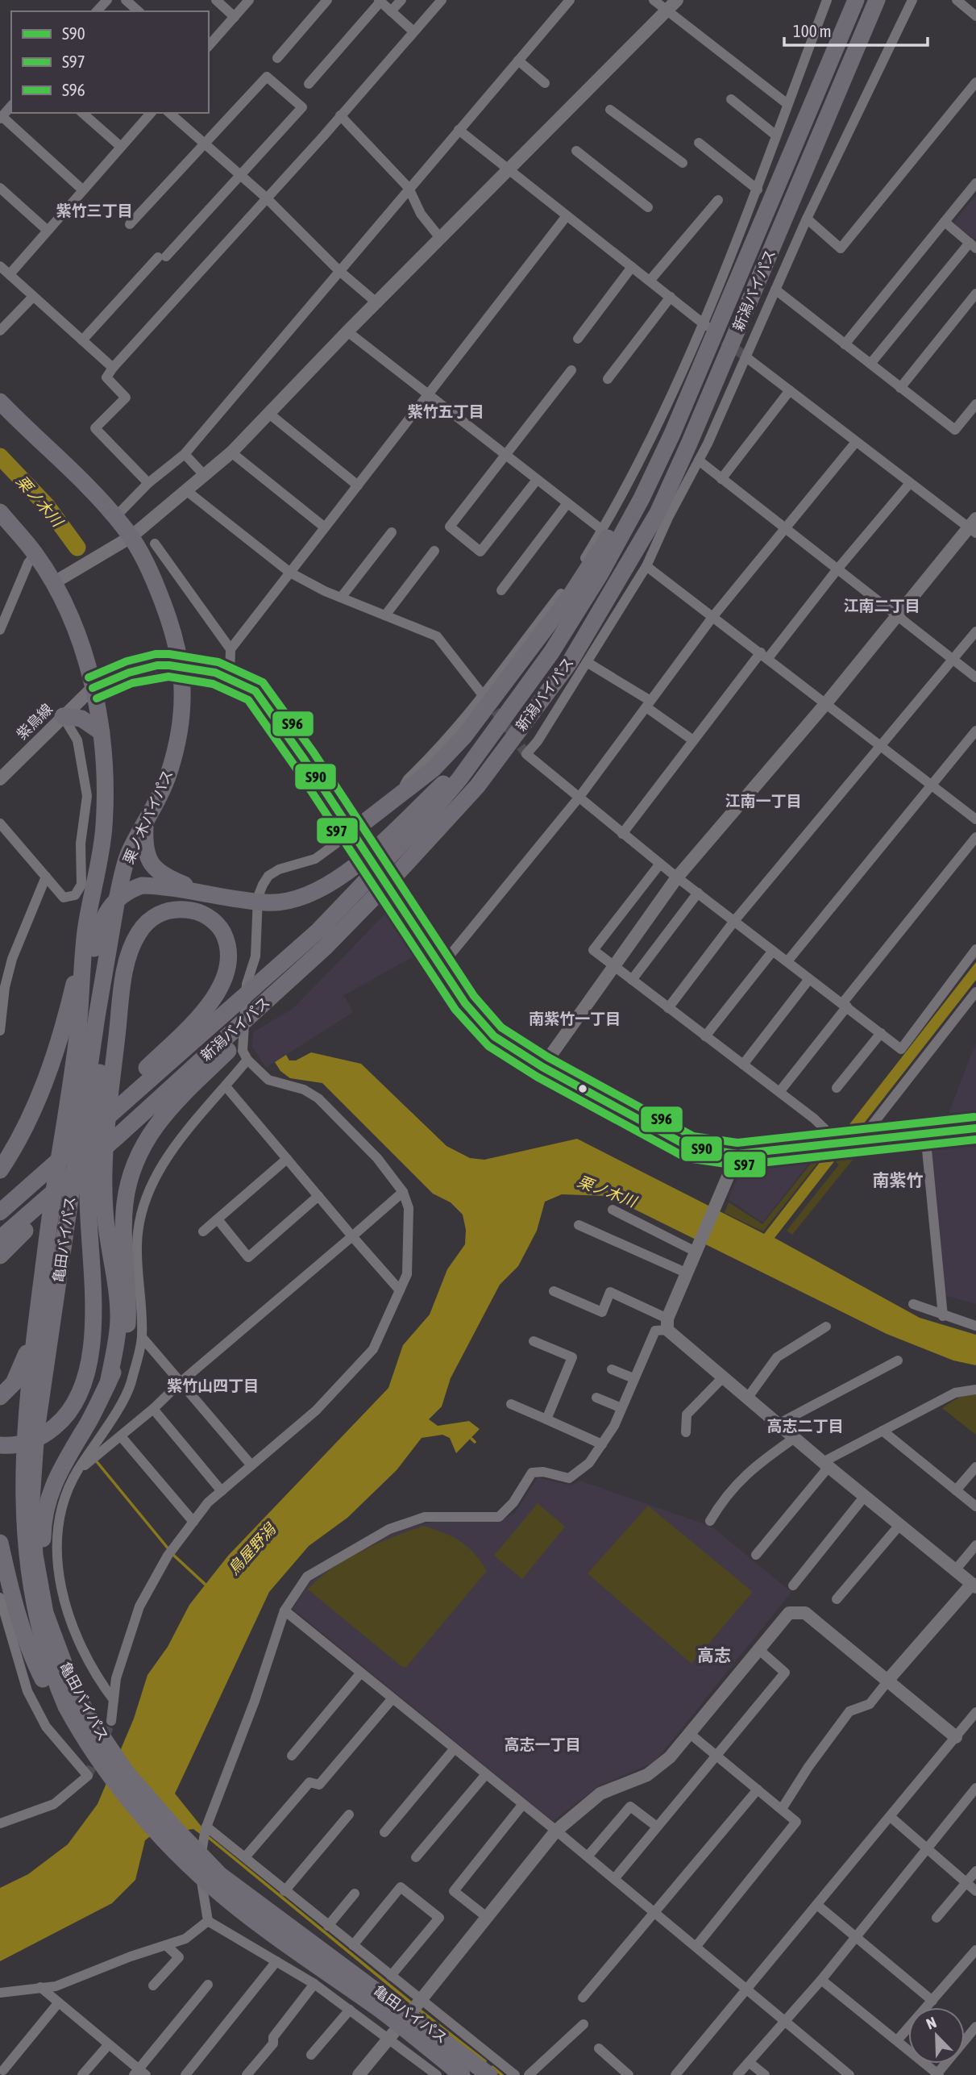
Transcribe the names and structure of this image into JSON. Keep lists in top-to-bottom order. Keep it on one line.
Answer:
{"streets":{"highway":["新潟バイパス","栗ノ木バイパス","亀田バイパス"],"street":["紫鳥線"]},"crossings":[["新潟バイパス","栗ノ木バイパス"],["新潟バイパス","亀田バイパス"],["紫鳥線","栗ノ木バイパス"],["栗ノ木バイパス","亀田バイパス"]],"districts":["紫竹三丁目","紫竹五丁目","江南二丁目","江南一丁目","南紫竹一丁目","南紫竹","紫竹山四丁目","高志二丁目","高志","高志一丁目"],"water":["栗ノ木川","鳥屋野潟"],"lines":["transit line S96","transit line S90","transit line S97"],"legend":["S90","S97","S96"],"scale_bar":"100 m","north":"top left"}
